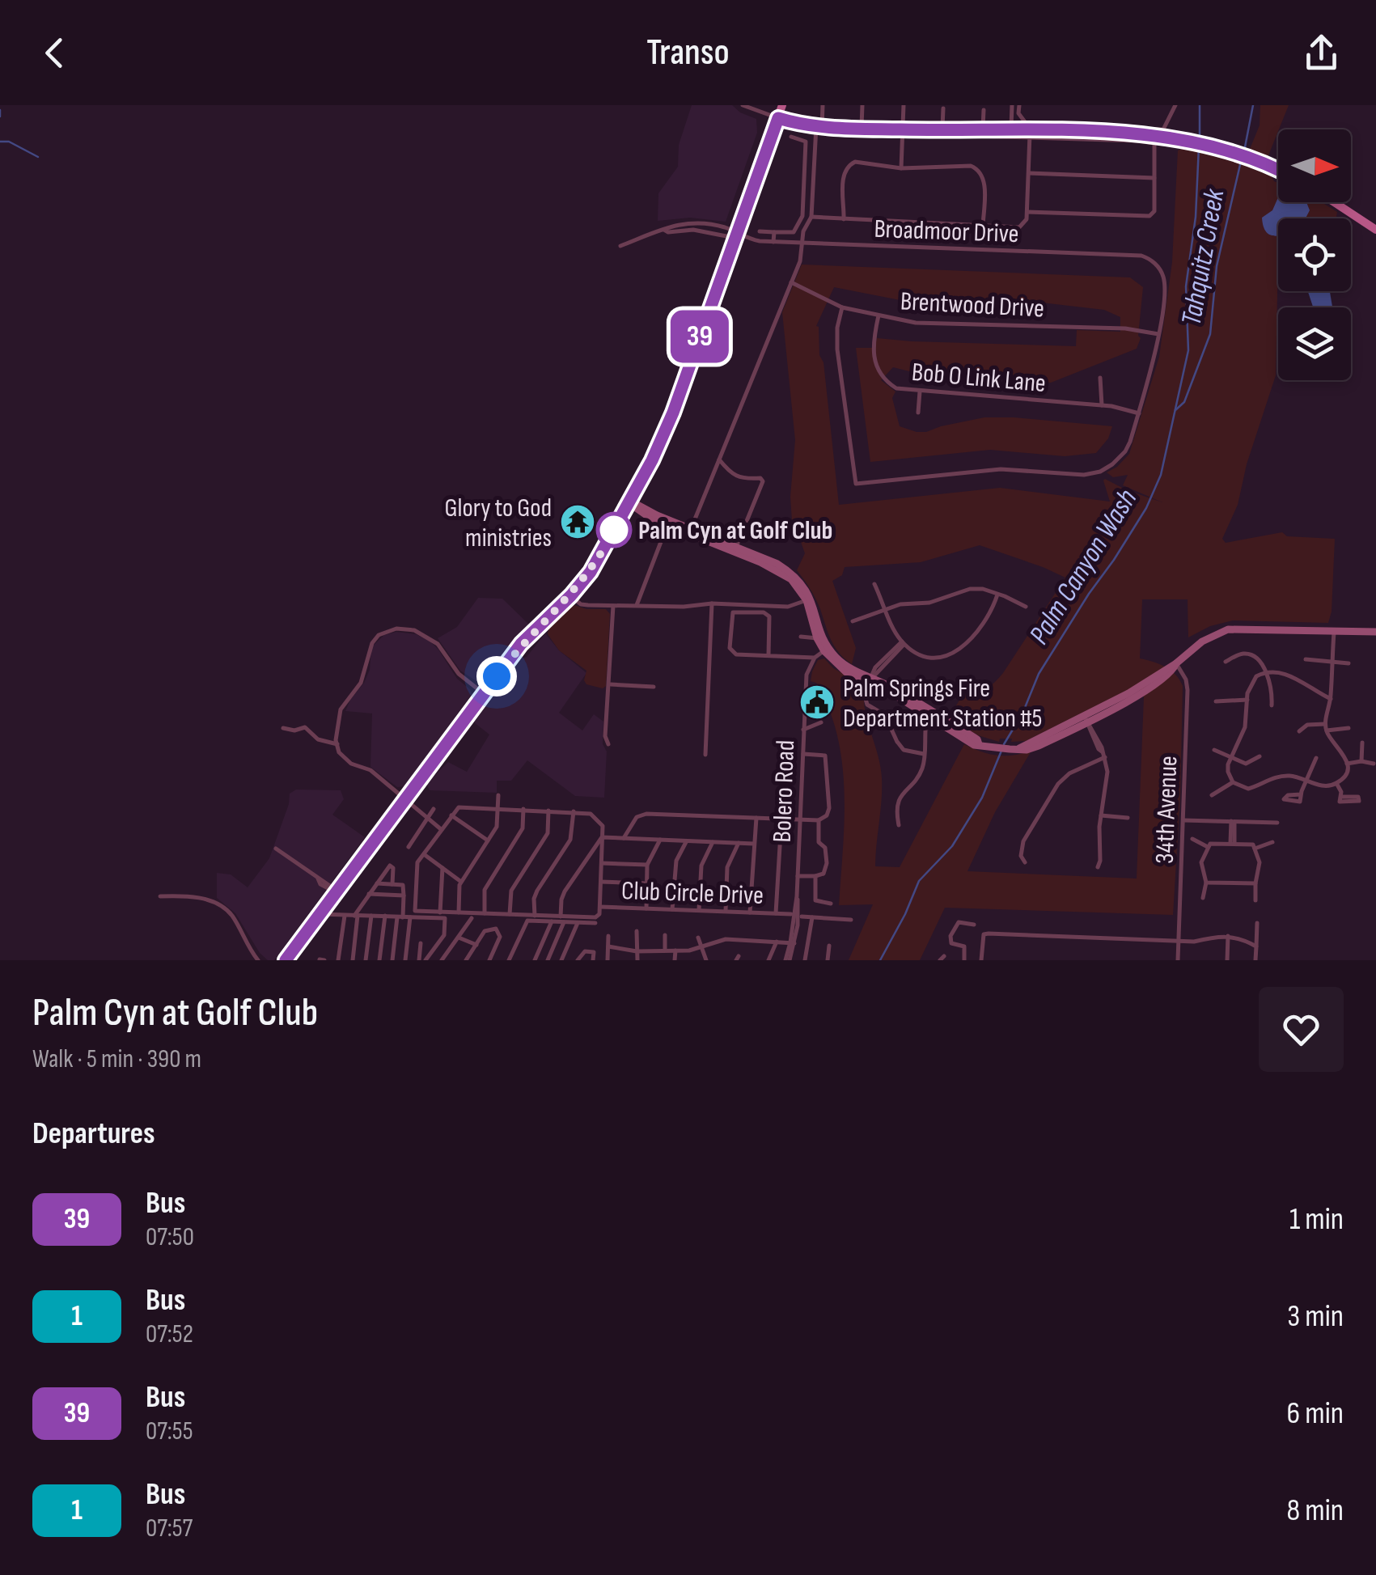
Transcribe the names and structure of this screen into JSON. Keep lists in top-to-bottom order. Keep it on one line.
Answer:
{"streets":{"street":["Broadmoor Drive","Brentwood Drive","Bob O Link Lane","Bolero Road","34th Avenue","Club Circle Drive"]},"crossings":[["Broadmoor Drive","Brentwood Drive"],["Brentwood Drive","Bob O Link Lane"]],"water":["Tahquitz Creek","Palm Canyon Wash"],"places":{"temple":["Glory to God ministries"],"other":["Palm Cyn at Golf Club"],"public building":["Palm Springs Fire Department Station #5"]},"lines":["bus line 39"],"north":"right","page":{"header":"Transo","on_map":"39","heading":[["Palm Cyn at Golf Club","Walk · 5 min · 390 m"],"Departures"],"list":[{"mark":"39","name":"Bus","note":"07:50","value":"1 min"},{"mark":"1","name":"Bus","note":"07:52","value":"3 min"},{"mark":"39","name":"Bus","note":"07:55","value":"6 min"},{"mark":"1","name":"Bus","note":"07:57","value":"8 min"}]}}
